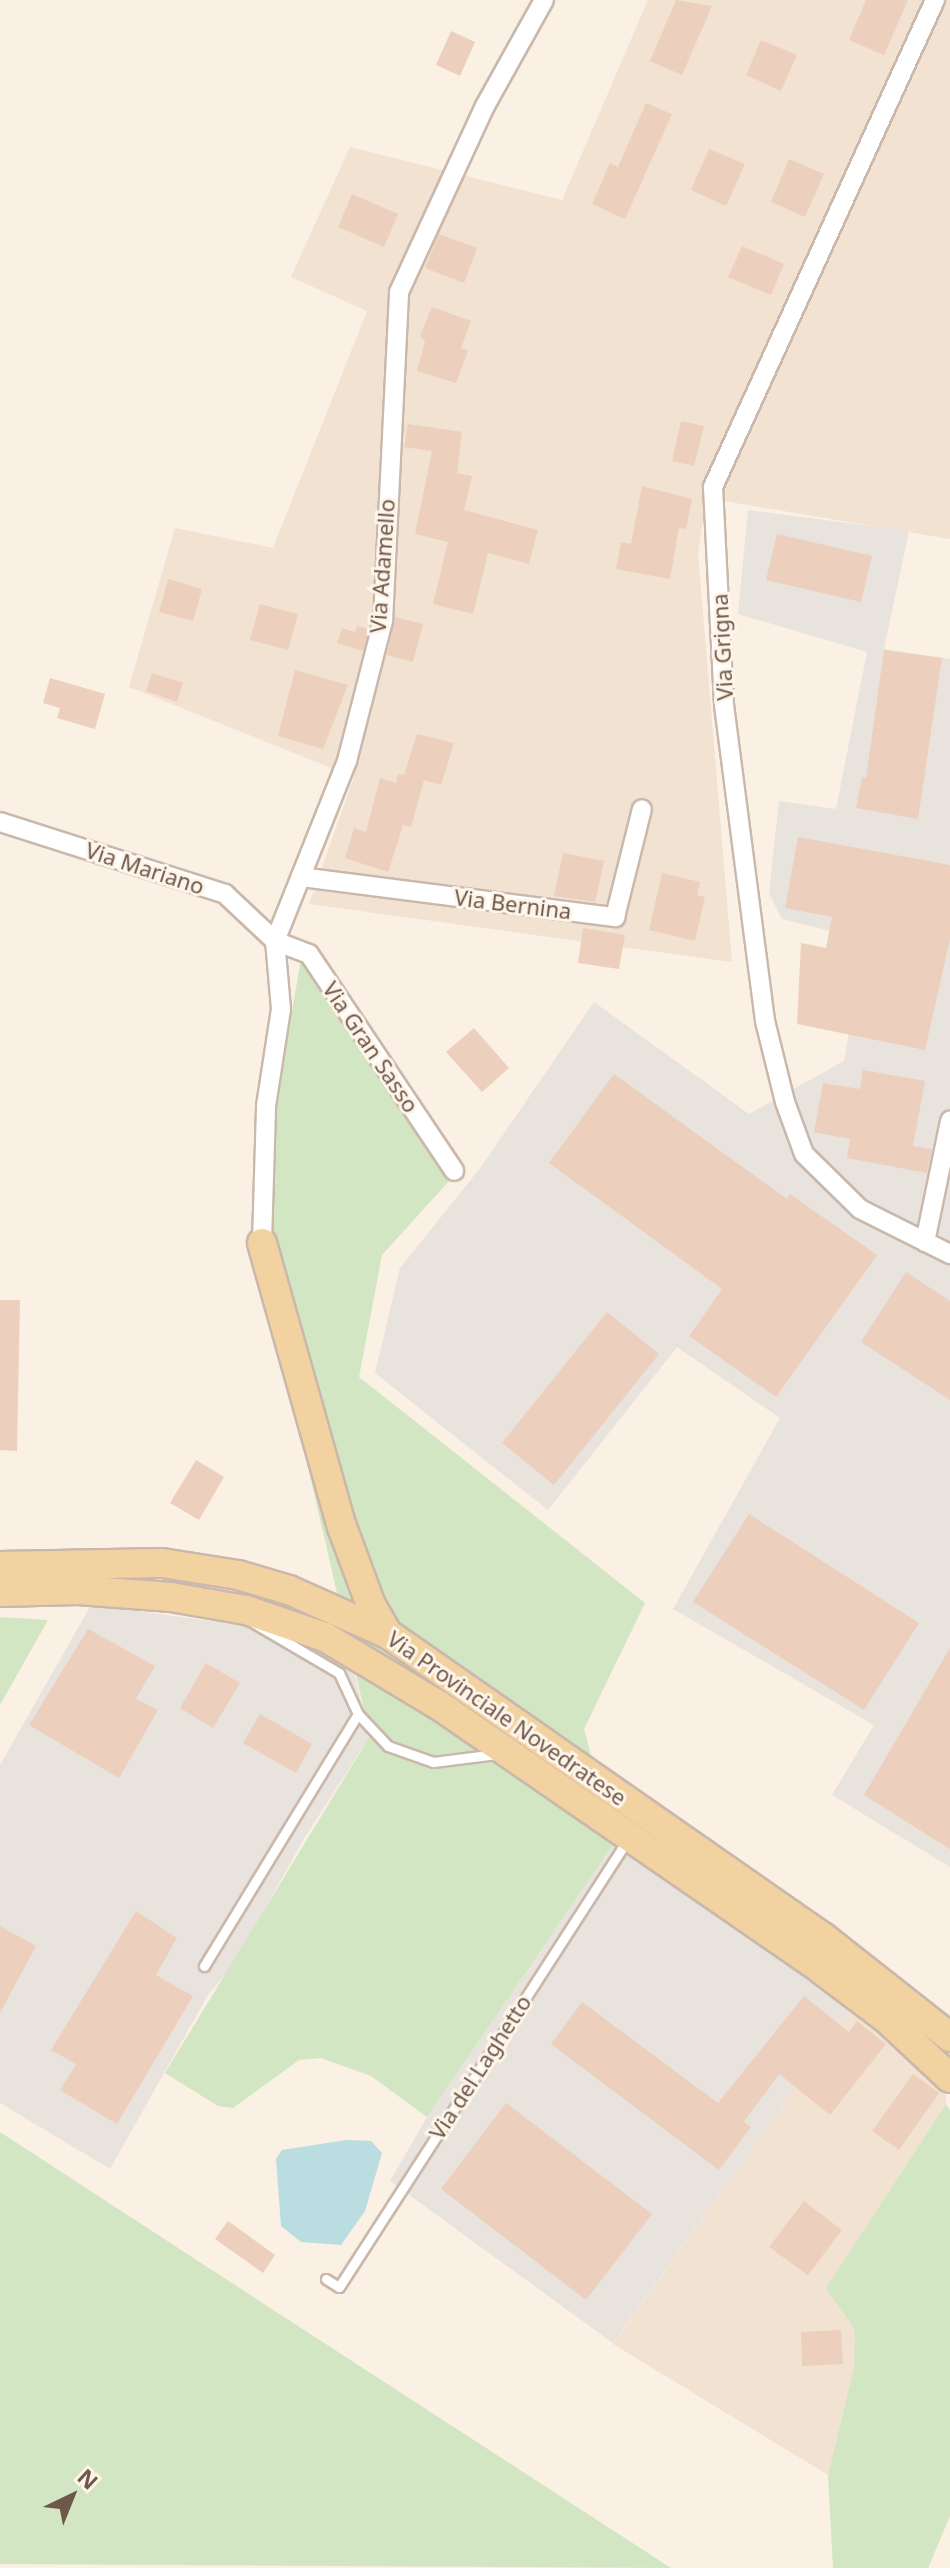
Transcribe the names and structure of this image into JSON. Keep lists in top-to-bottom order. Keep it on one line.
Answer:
{"streets":{"main road":["Via Provinciale Novedratese"],"street":["Via Adamello","Via Grigna","Via Mariano","Via Bernina","Via Gran Sasso"],"lane":["Via del Laghetto"]},"crossings":[["Via Adamello","Via Mariano"],["Via Adamello","Via Bernina"],["Via Adamello","Via Gran Sasso"],["Via Mariano","Via Gran Sasso"],["Via Provinciale Novedratese","Via del Laghetto"]],"north":"top right"}
